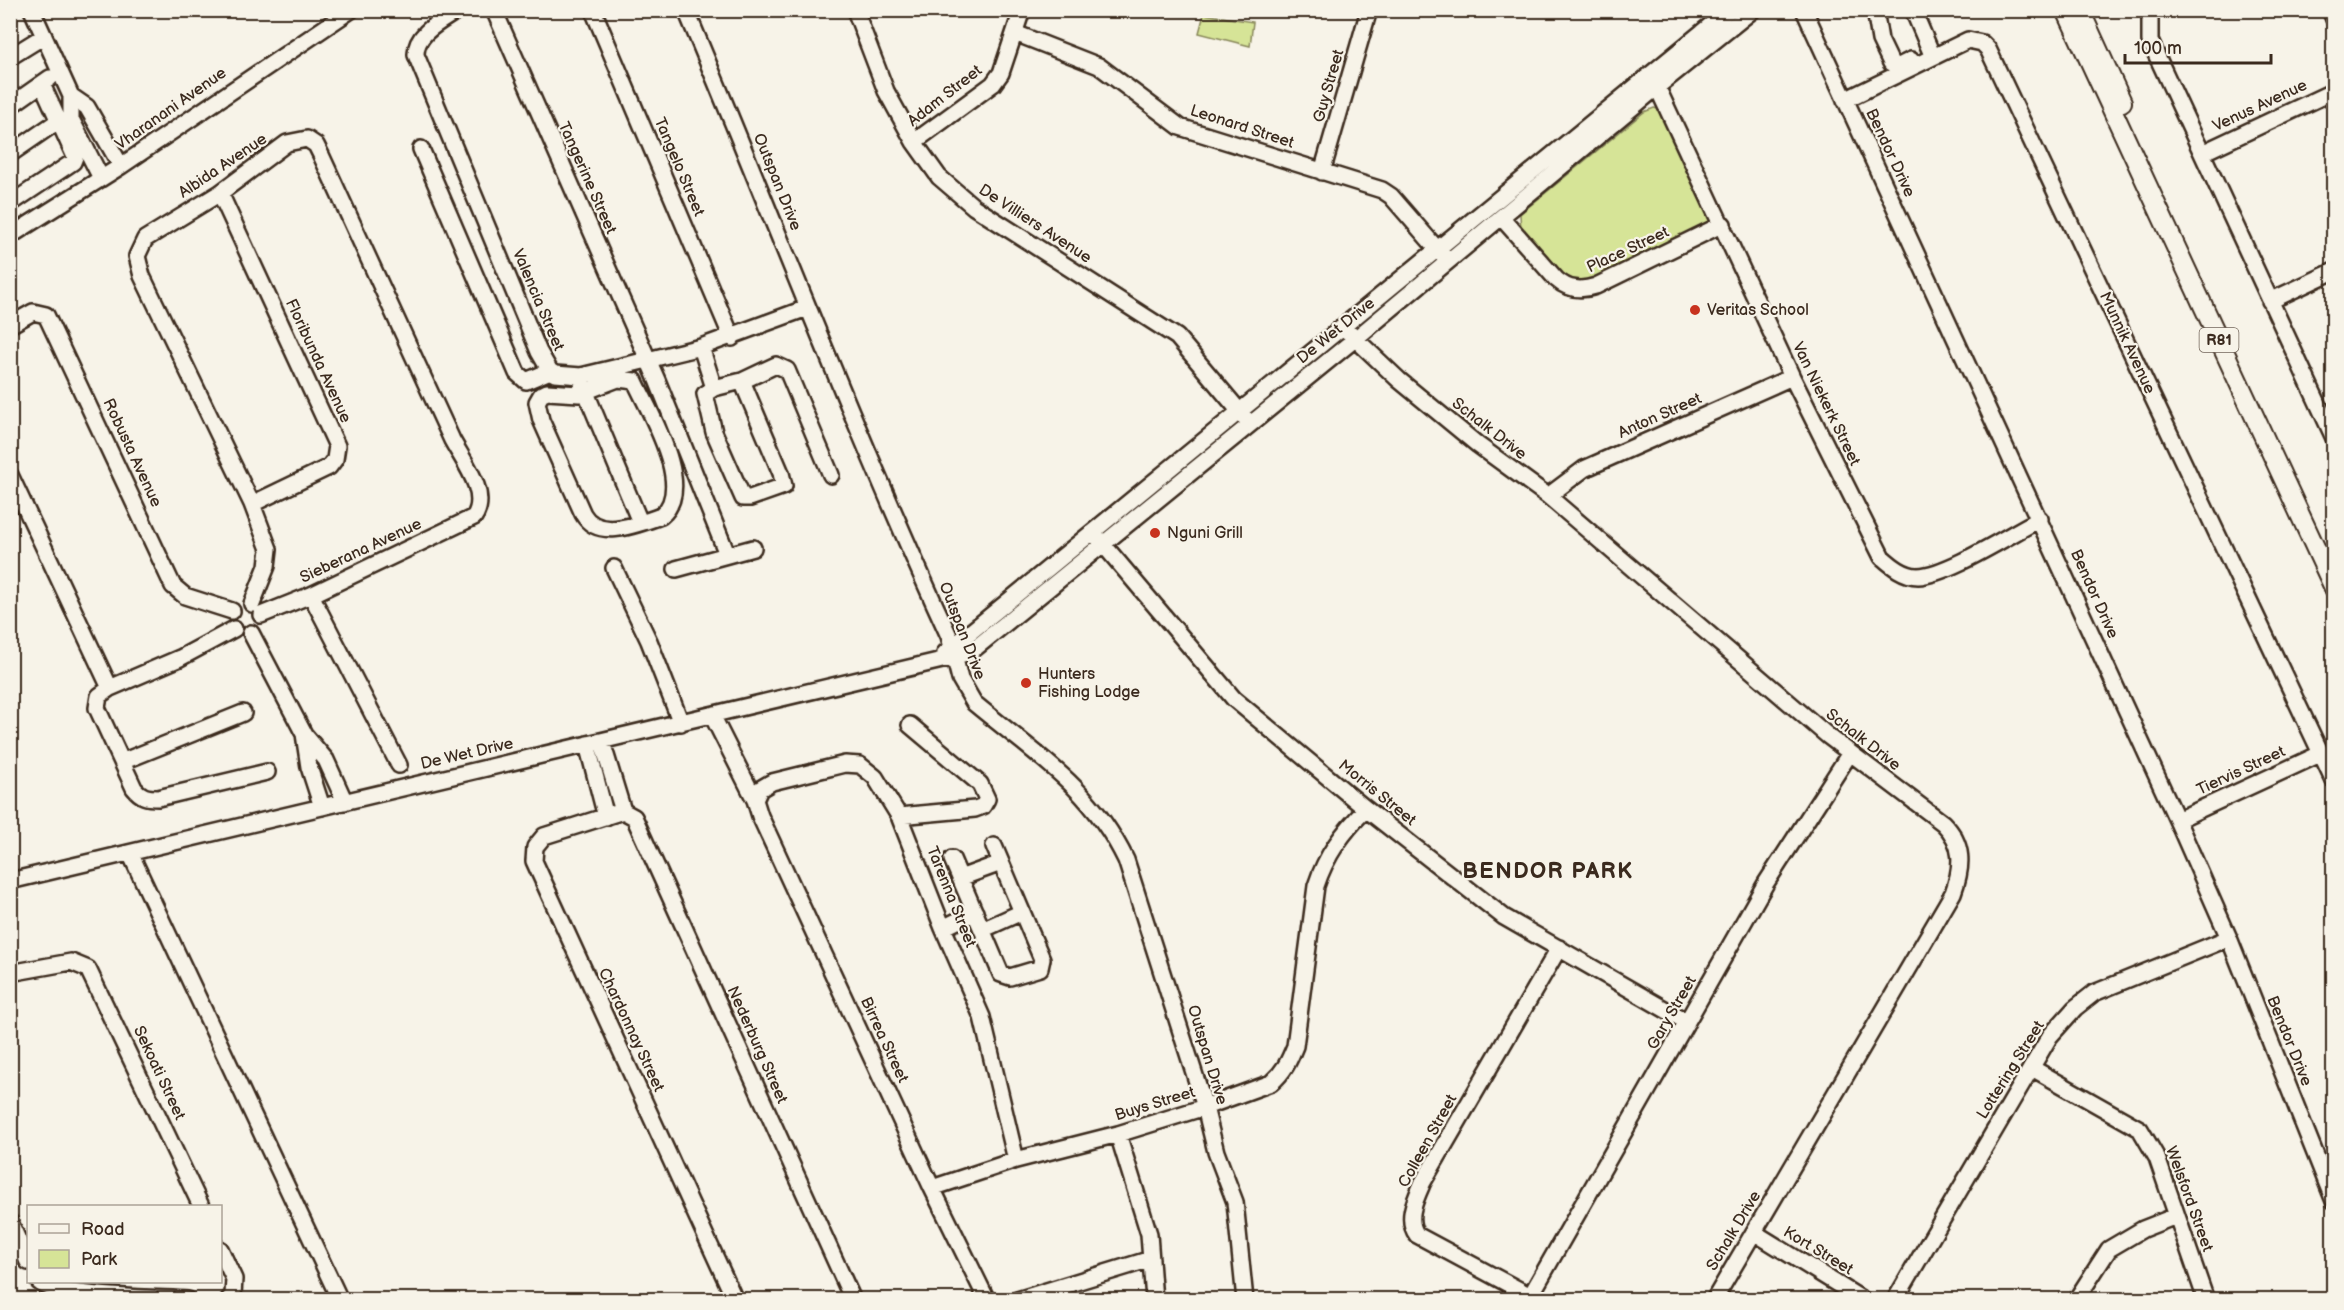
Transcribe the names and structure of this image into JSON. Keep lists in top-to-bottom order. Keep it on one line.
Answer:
{"streets":{"main road":["R81"],"street":["Guy Street","Adam Street","Venus Avenue","Vharanani Avenue","Leonard Street","Bendor Drive","Albida Avenue","Tangelo Street","Tangerine Street","Outspan Drive","De Villiers Avenue","Place Street","Valencia Street","De Wet Drive","Munnik Avenue","Floribunda Avenue","Van Niekerk Street","Anton Street","Schalk Drive","Robusta Avenue","Sieberana Avenue","Tiervis Street","Morris Street","Tarenna Street","Gary Street","Chardonnay Street","Birrea Street","Nederburg Street","Lottering Street","Sekoati Street","Buys Street","Colleen Street","Welsford Street","Kort Street"]},"crossings":[["Guy Street","Leonard Street"],["Adam Street","Leonard Street"],["Adam Street","De Villiers Avenue"],["Leonard Street","De Wet Drive"],["Bendor Drive","Munnik Avenue"],["Bendor Drive","Van Niekerk Street"],["Bendor Drive","Tiervis Street"],["Bendor Drive","Lottering Street"],["Albida Avenue","Floribunda Avenue"],["Albida Avenue","Robusta Avenue"],["Albida Avenue","Sieberana Avenue"],["Tangelo Street","Valencia Street"],["Tangerine Street","Valencia Street"],["Outspan Drive","Valencia Street"],["Outspan Drive","De Wet Drive"],["Outspan Drive","Buys Street"],["De Villiers Avenue","De Wet Drive"],["Place Street","De Wet Drive"],["Place Street","Van Niekerk Street"],["De Wet Drive","Van Niekerk Street"],["De Wet Drive","Schalk Drive"],["De Wet Drive","Morris Street"],["De Wet Drive","Birrea Street"],["De Wet Drive","Nederburg Street"],["Munnik Avenue","Tiervis Street"],["Van Niekerk Street","Anton Street"],["Anton Street","Schalk Drive"],["Schalk Drive","Gary Street"],["Schalk Drive","Kort Street"],["Robusta Avenue","Sieberana Avenue"],["Morris Street","Gary Street"],["Morris Street","Buys Street"],["Morris Street","Colleen Street"],["Tarenna Street","Birrea Street"],["Tarenna Street","Buys Street"],["Gary Street","Colleen Street"],["Birrea Street","Buys Street"],["Lottering Street","Welsford Street"]],"districts":["BENDOR PARK"],"places":["Veritas School","Nguni Grill","Hunters Fishing Lodge"],"legend":["Road","Park"],"scale_bar":"100 m"}
